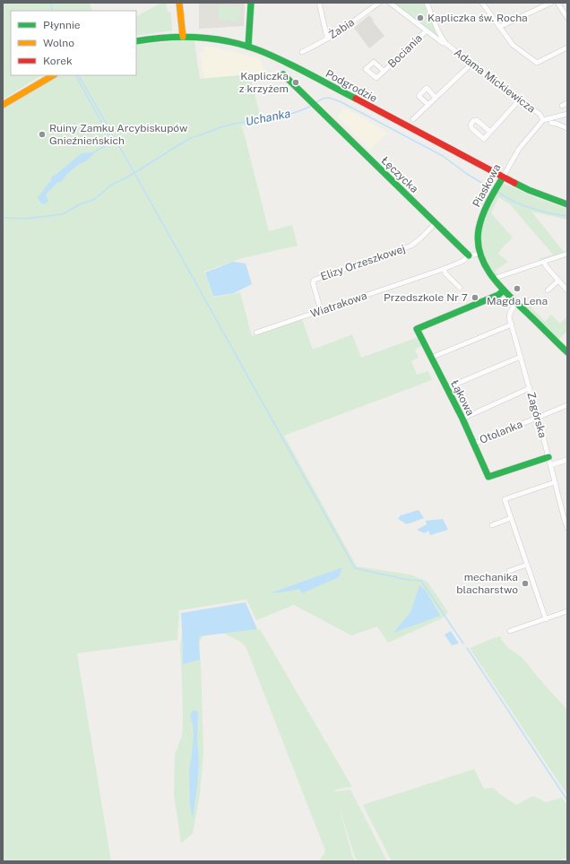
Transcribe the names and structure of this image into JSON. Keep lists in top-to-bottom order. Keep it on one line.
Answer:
{"streets":{"main road":["Podgrodzie","Łęczycka","Piaskowa","Łąkowa"],"street":["Żabia","Bociania","Adama Mickiewicza","Elizy Orzeszkowej","Wiatrakowa","Zagórska","Otolanka"]},"crossings":[["Bociania","Adama Mickiewicza"],["Adama Mickiewicza","Piaskowa"],["Podgrodzie","Piaskowa"],["Łęczycka","Elizy Orzeszkowej"],["Łęczycka","Wiatrakowa"],["Piaskowa","Wiatrakowa"],["Elizy Orzeszkowej","Wiatrakowa"],["Łąkowa","Zagórska"],["Łąkowa","Otolanka"],["Zagórska","Otolanka"]],"water":["Uchanka"],"places":["Kapliczka św. Rocha","Kapliczka z krzyżem","Ruiny Zamku Arcybiskupów Gnieźnieńskich","Magda Lena","Przedszkole Nr 7","mechanika blacharstwo"],"legend":["Płynnie","Wolno","Korek"]}
